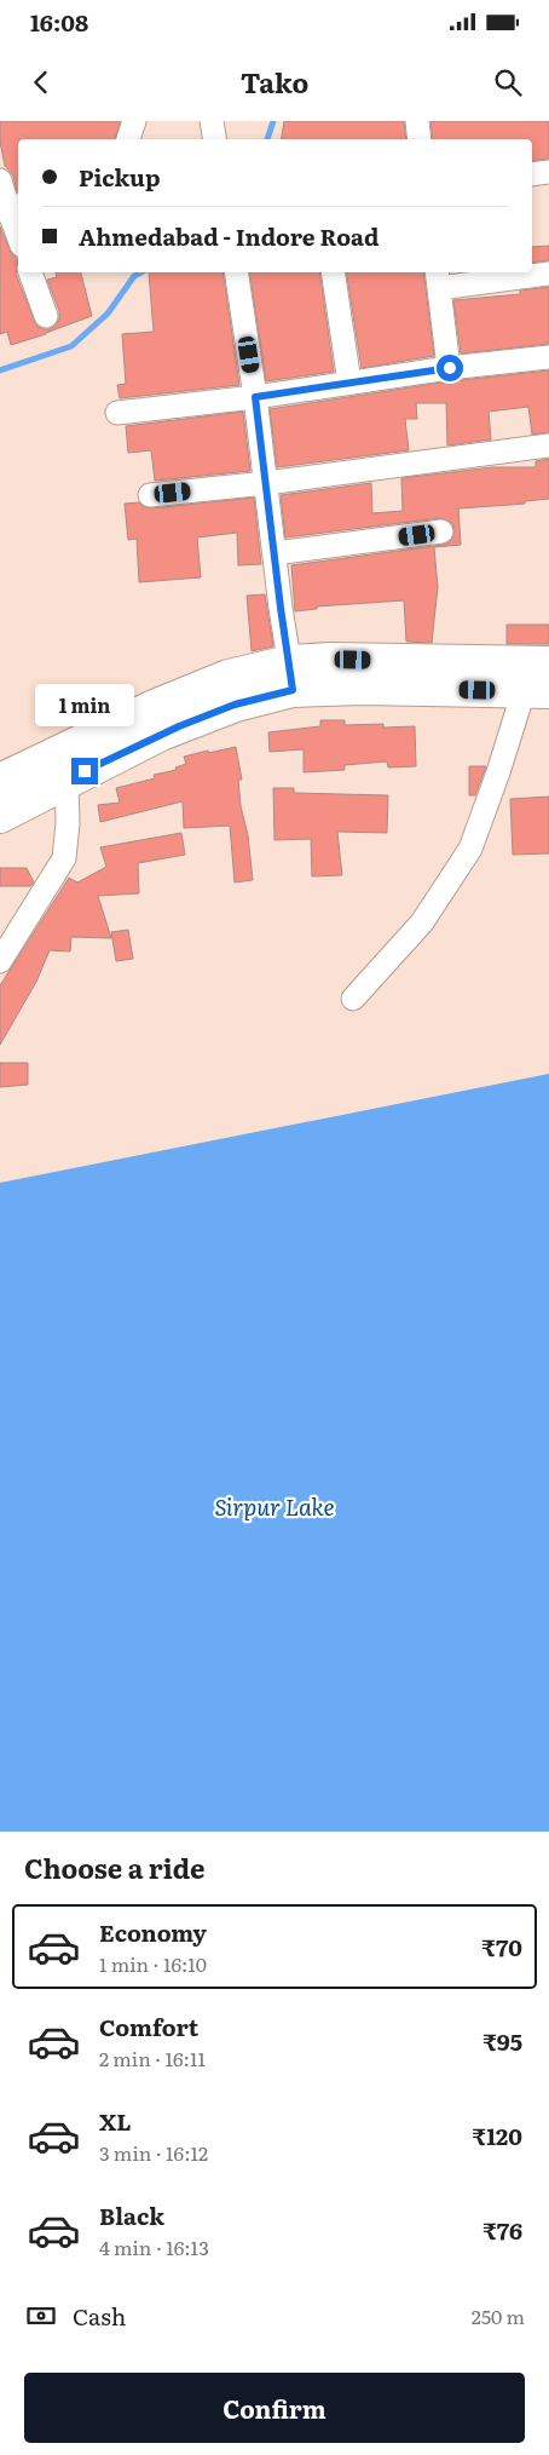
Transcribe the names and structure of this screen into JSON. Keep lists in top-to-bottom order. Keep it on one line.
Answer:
{"water":["Sirpur Lake"],"page":{"status":"16:08","header":"Tako","banner":["Pickup","Ahmedabad - Indore Road"],"bubble":"1 min","heading":"Choose a ride","list":[{"name":"Economy","note":"1 min · 16:10","value":"₹70"},{"name":"Comfort","note":"2 min · 16:11","value":"₹95"},{"name":"XL","note":"3 min · 16:12","value":"₹120"},{"name":"Black","note":"4 min · 16:13","value":"₹76"}],"pay":["Cash","250 m"],"buttons":"Confirm"}}
